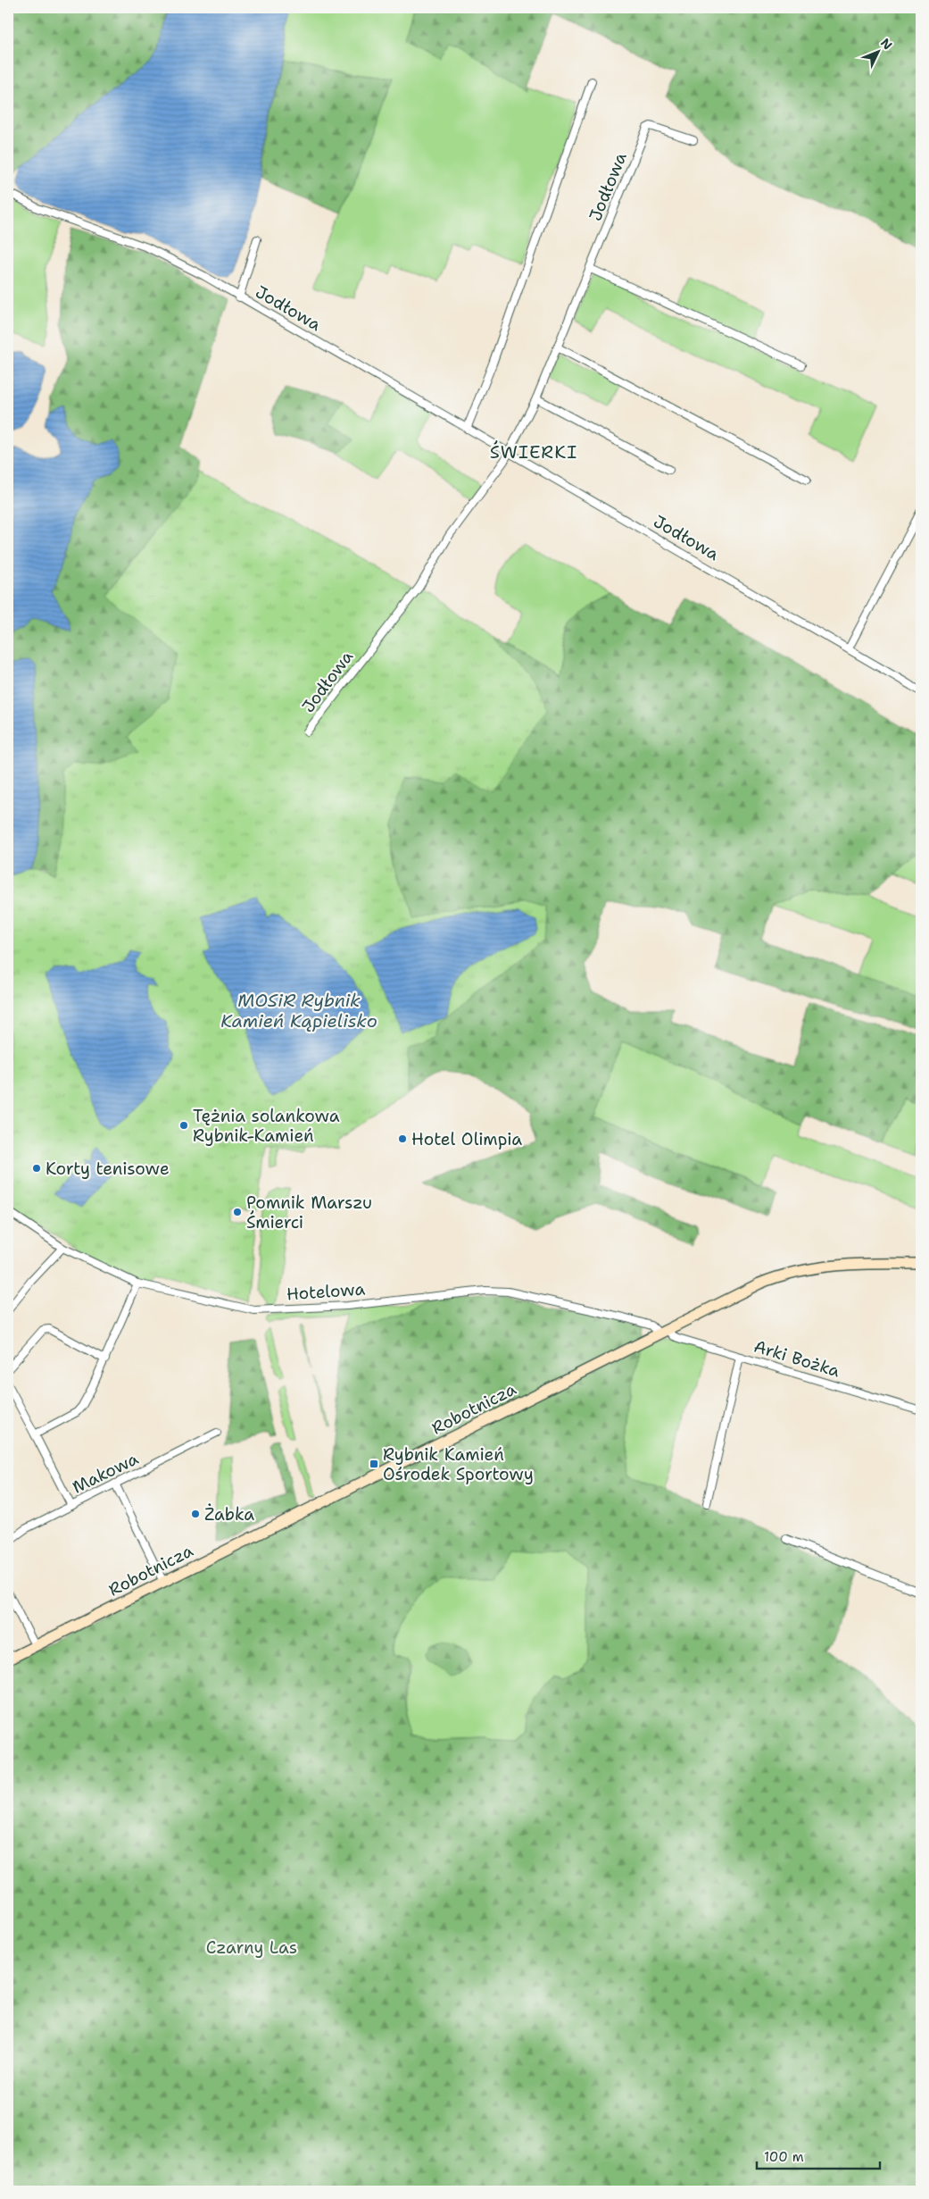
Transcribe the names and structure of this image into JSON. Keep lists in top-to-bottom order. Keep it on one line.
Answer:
{"streets":{"street":["Jodłowa","Hotelowa","Arki Bożka","Robotnicza","Makowa"]},"crossings":[["Hotelowa","Arki Bożka"],["Hotelowa","Robotnicza"],["Arki Bożka","Robotnicza"]],"districts":["ŚWIERKI"],"water":["MOSiR Rybnik Kamień Kąpielisko"],"parks":["Czarny Las"],"places":{"other":["Tężnia solankowa Rybnik-Kamień","Hotel Olimpia","Korty tenisowe","Pomnik Marszu Śmierci","Żabka"],"transit":["Rybnik Kamień Ośrodek Sportowy"]},"scale_bar":"100 m","north":"top right"}
